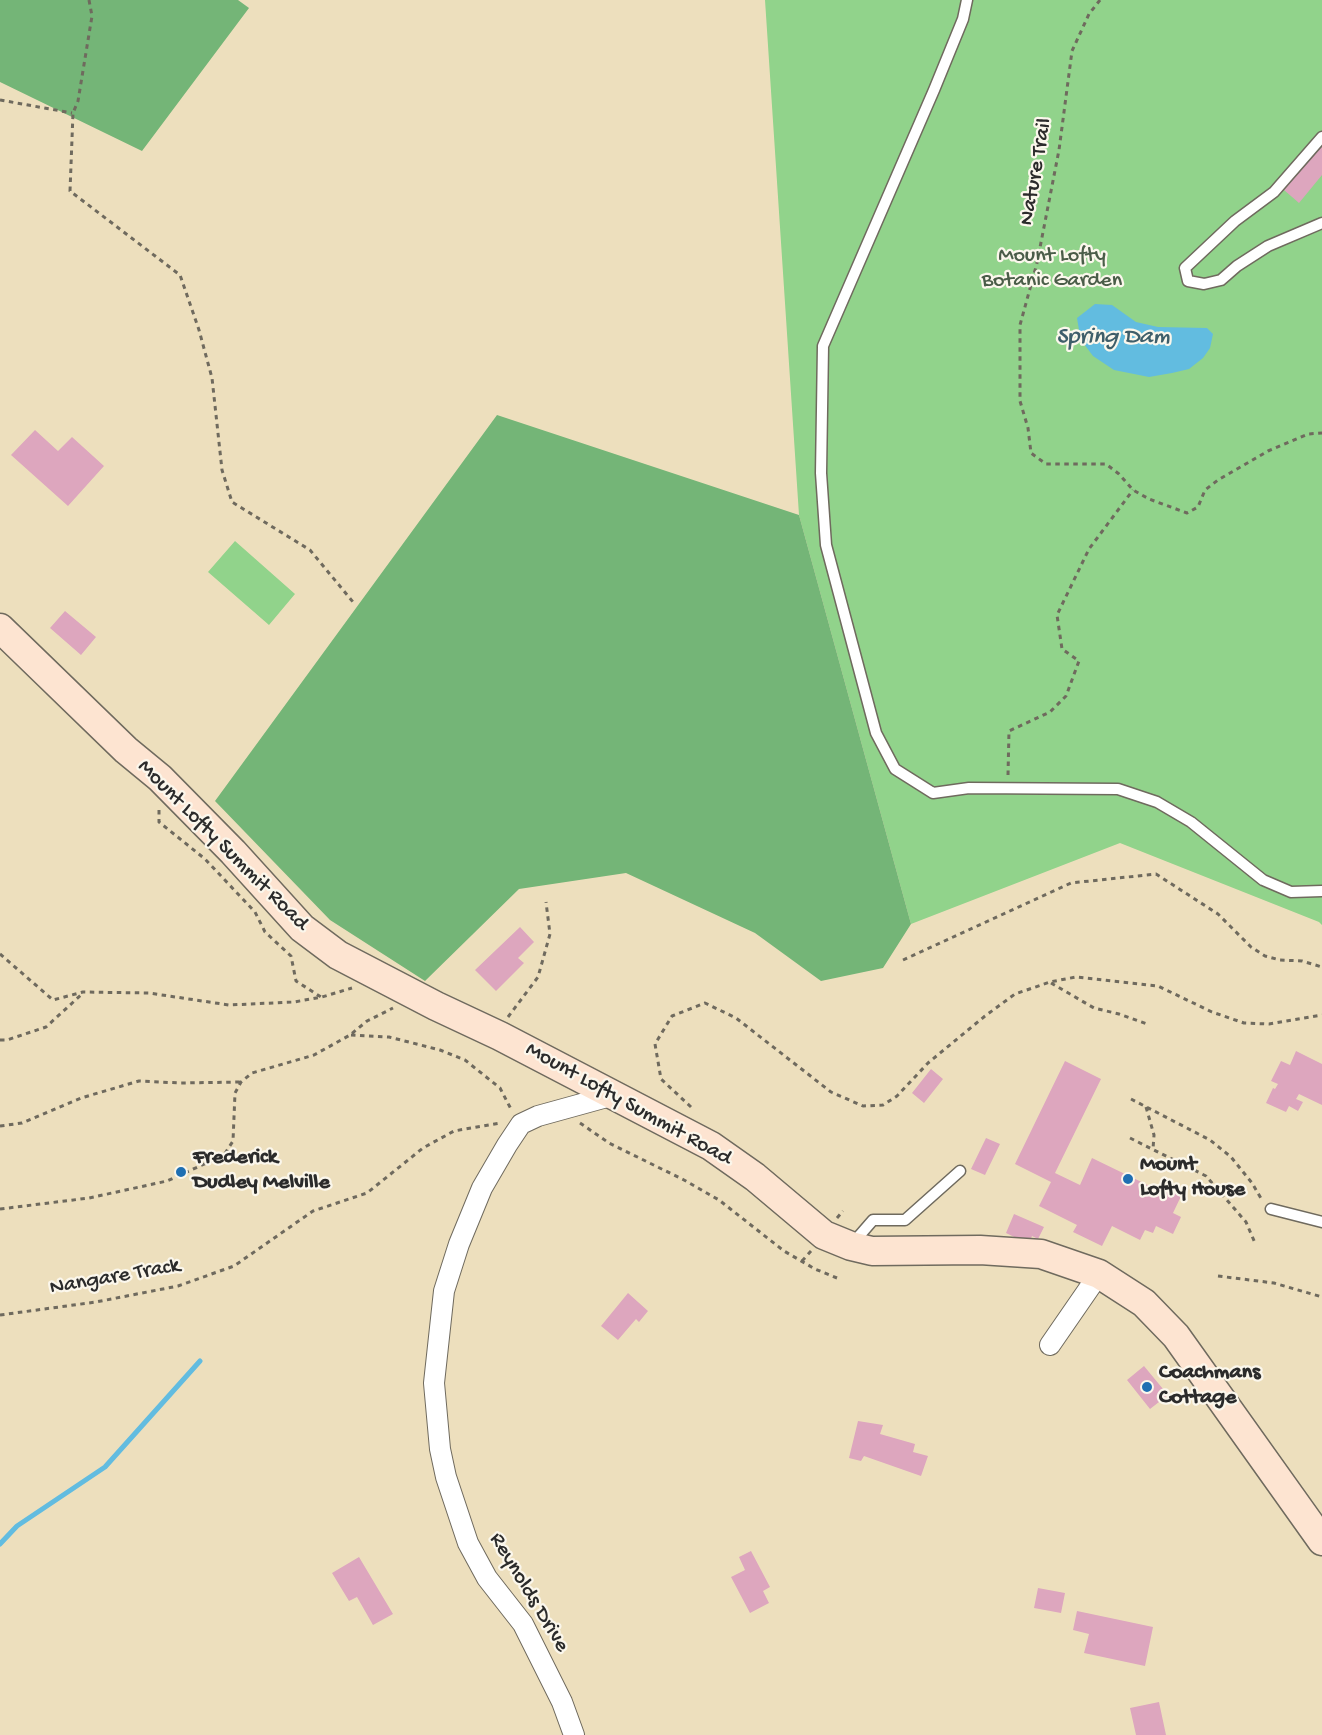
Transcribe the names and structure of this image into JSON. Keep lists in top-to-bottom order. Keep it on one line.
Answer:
{"streets":{"main road":["Mount Lofty Summit Road"],"street":["Reynolds Drive"],"path":["Nature Trail","Nangare Track"]},"crossings":[["Mount Lofty Summit Road","Reynolds Drive"]],"water":["Spring Dam"],"parks":["Mount Lofty Botanic Garden"],"places":["Frederick Dudley Melville","Mount Lofty House","Coachmans Cottage"]}
